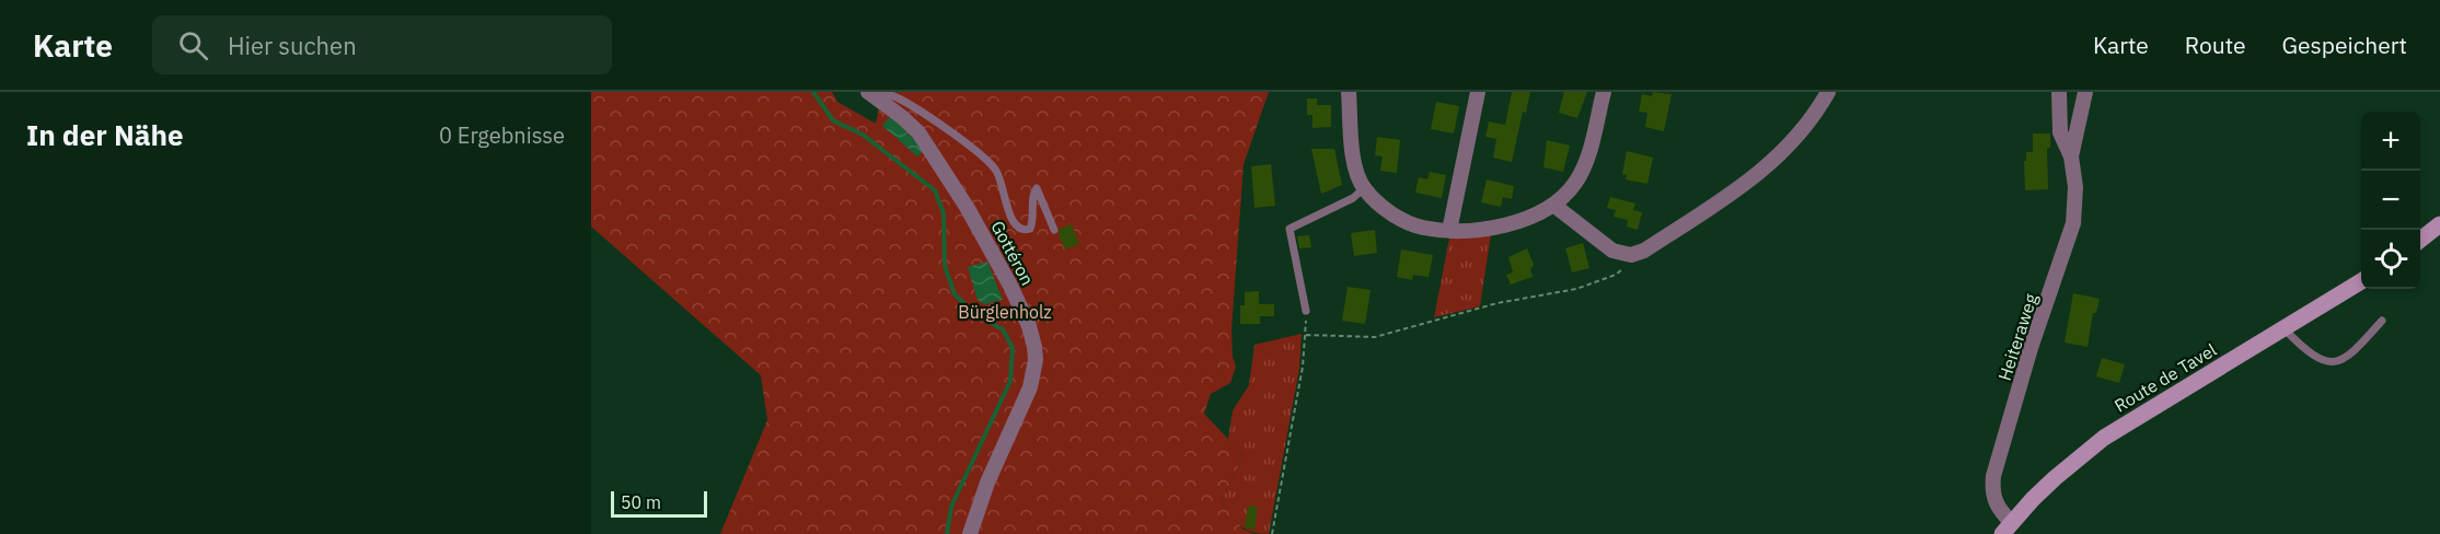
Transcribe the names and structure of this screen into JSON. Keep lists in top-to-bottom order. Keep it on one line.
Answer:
{"streets":{"main road":["Route de Tavel"],"street":["Gottéron","Heiteraweg"]},"crossings":[["Heiteraweg","Route de Tavel"]],"parks":["Bürglenholz"],"scale_bar":"50 m","page":{"header":"Karte","search":"Hier suchen","nav":["Karte","Route","Gespeichert"],"heading":["In der Nähe","0 Ergebnisse"],"map_buttons":["+","−"],"scale":"50 m"}}
